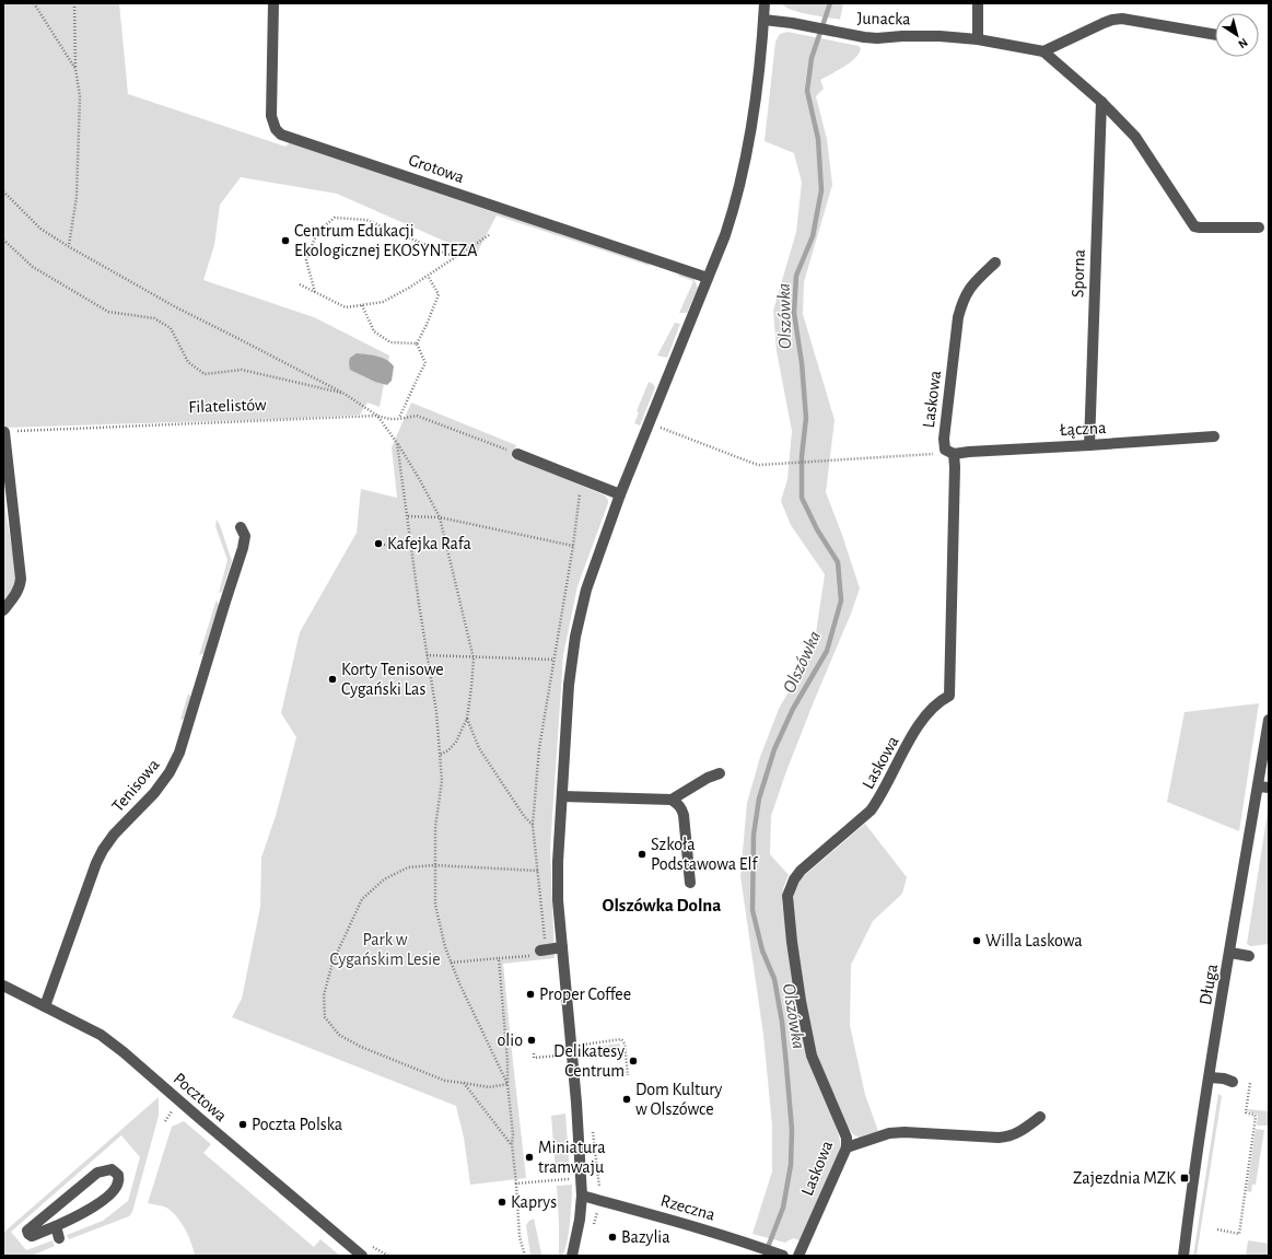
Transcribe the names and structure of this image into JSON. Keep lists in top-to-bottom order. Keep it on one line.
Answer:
{"streets":{"street":["Junacka","Grotowa","Sporna","Laskowa","Łączna","Tenisowa","Długa","Pocztowa","Rzeczna"],"path":["Filatelistów"]},"crossings":[["Sporna","Łączna"],["Laskowa","Łączna"],["Tenisowa","Pocztowa"]],"districts":["Olszówka Dolna"],"water":["Olszówka"],"parks":["Park w Cygańskim Lesie"],"places":{"other":["Centrum Edukacji Ekologicznej EKOSYNTEZA","Kafejka Rafa","Korty Tenisowe Cygański Las","Szkoła Podstawowa Elf","Willa Laskowa","Proper Coffee","olio","Delikatesy Centrum","Dom Kultury w Olszówce","Poczta Polska","Miniatura tramwaju","Kaprys","Bazylia"],"transit":["Zajezdnia MZK"]},"north":"bottom right"}
